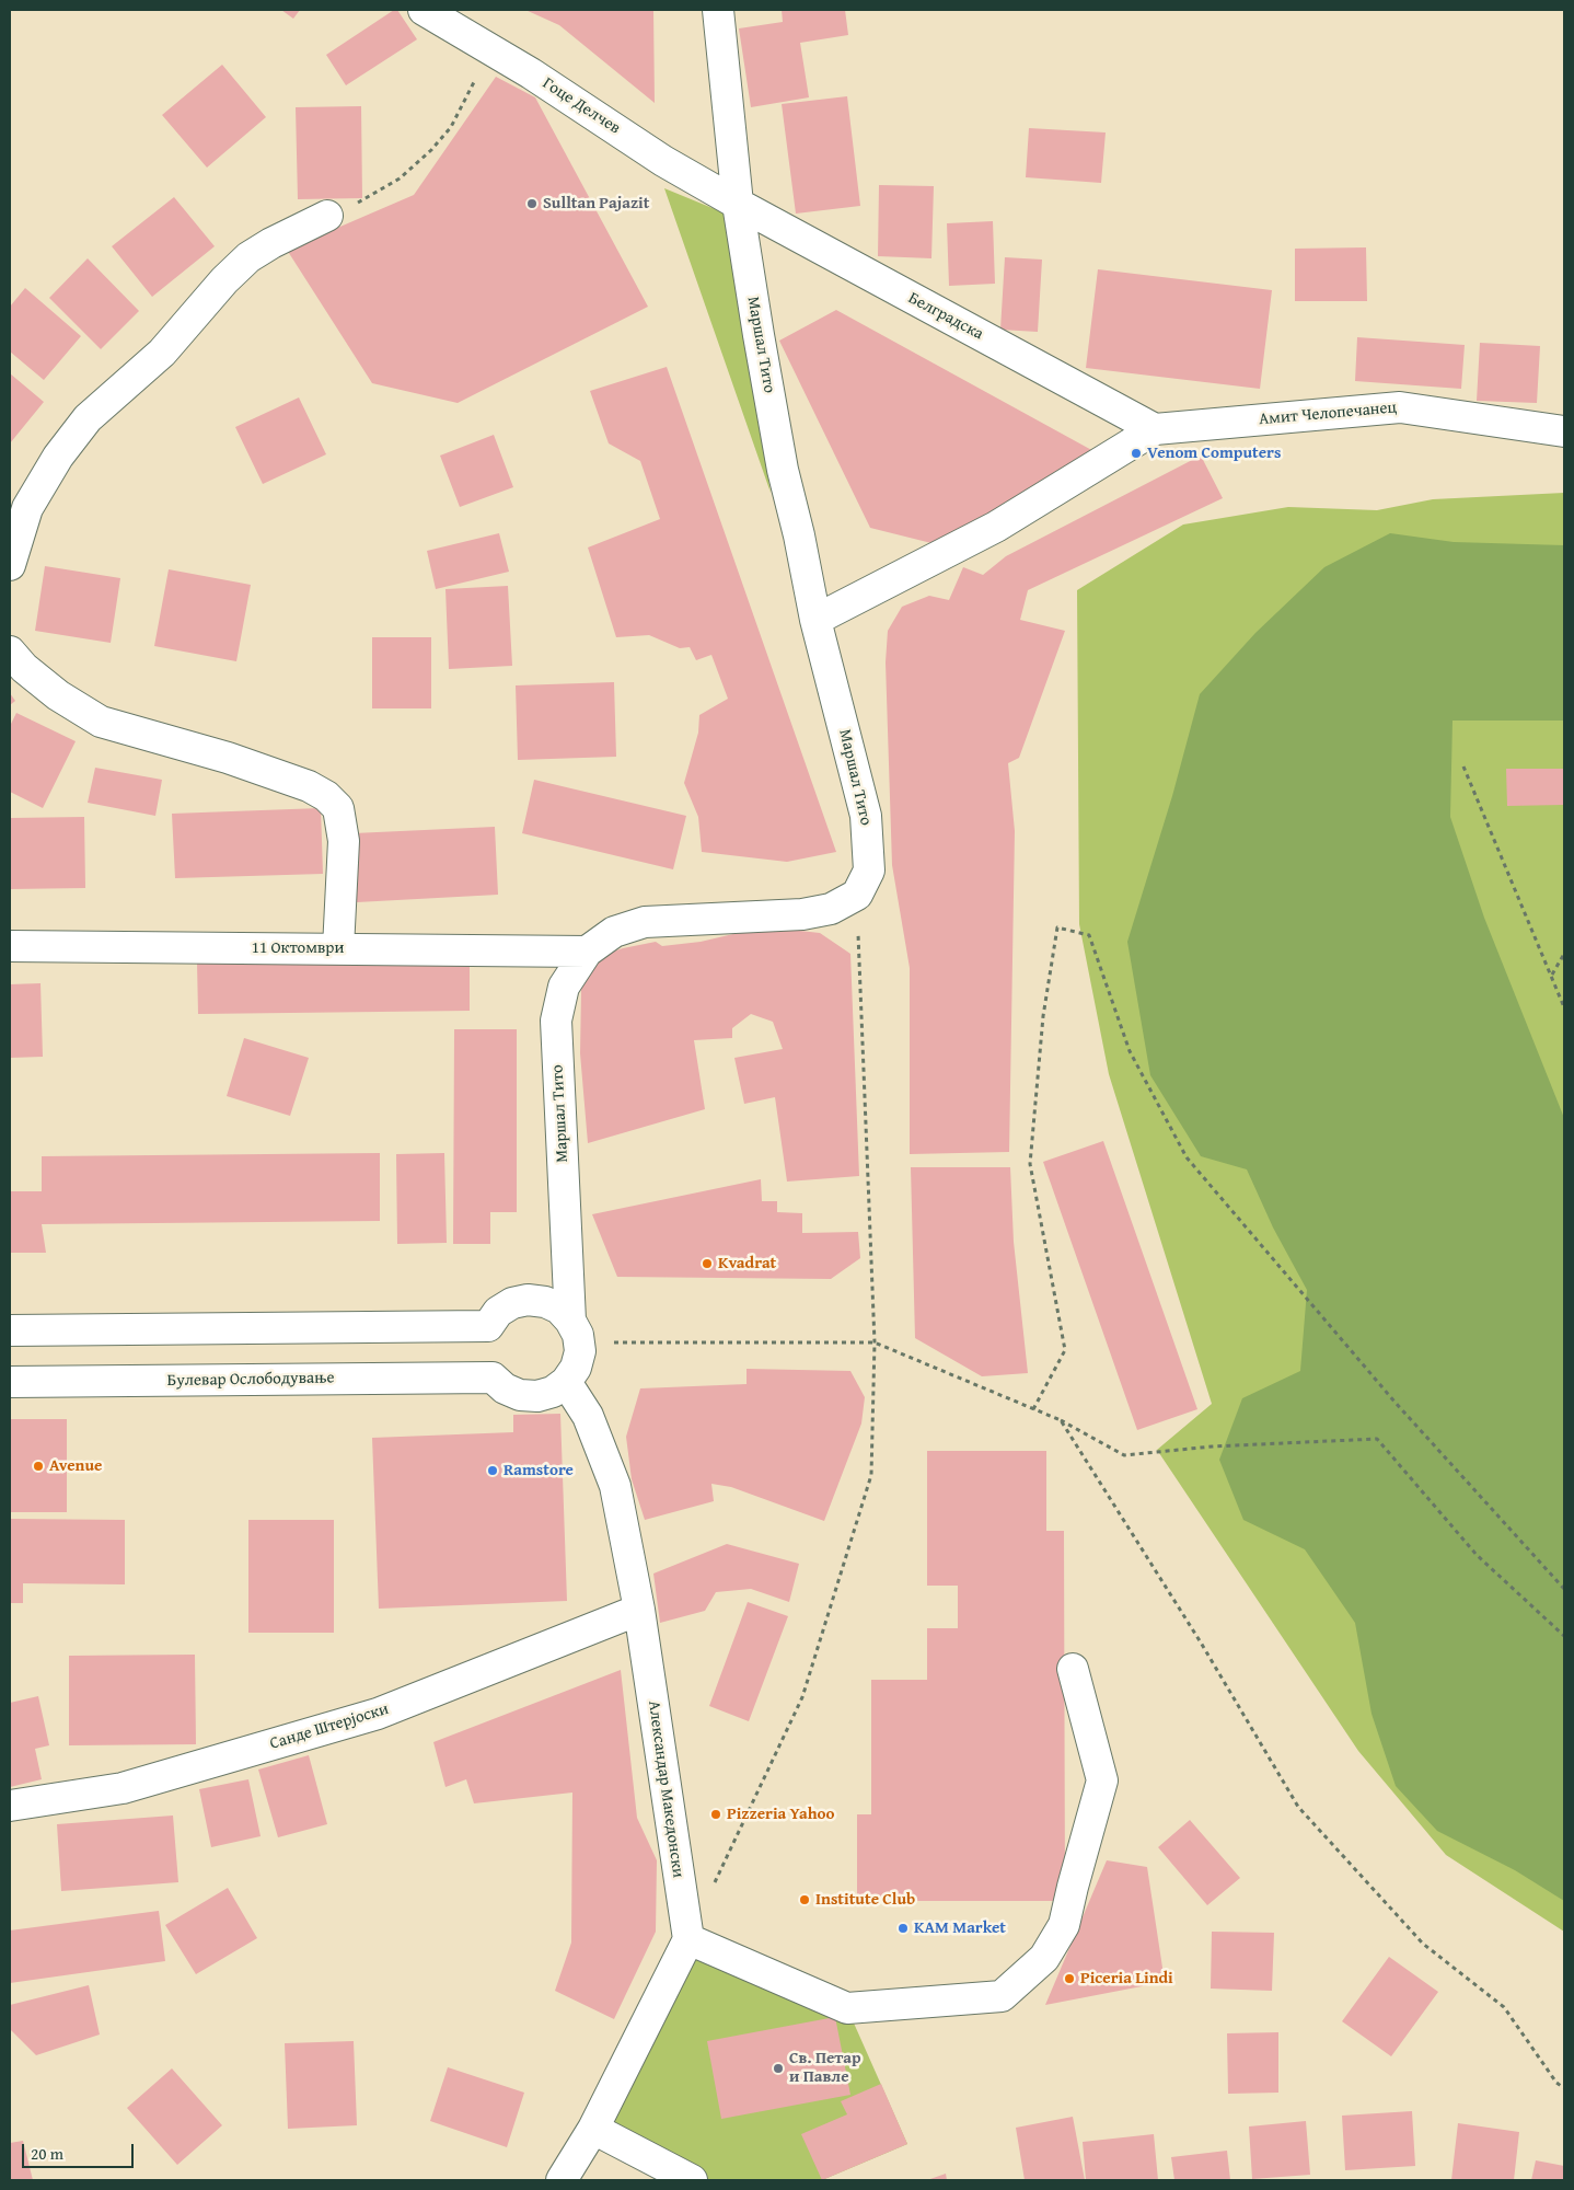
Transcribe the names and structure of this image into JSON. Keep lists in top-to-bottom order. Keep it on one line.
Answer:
{"streets":{"street":["Гоце Делчев","Белградска","Маршал Тито","Амит Челопечанец","11 Октомври","Булевар Ослободување","Санде Штерјоски","Александар Македонски"]},"crossings":[["Гоце Делчев","Белградска"],["Гоце Делчев","Маршал Тито"],["Белградска","Маршал Тито"],["Белградска","Амит Челопечанец"],["Маршал Тито","11 Октомври"],["Маршал Тито","Булевар Ослободување"],["Маршал Тито","Александар Македонски"],["Булевар Ослободување","Александар Македонски"],["Санде Штерјоски","Александар Македонски"]],"places":["Sulltan Pajazit","Venom Computers","Kvadrat","Avenue","Ramstore","Pizzeria Yahoo","Institute Club","KAM Market","Piceria Lindi","Св. Петар и Павле"],"scale_bar":"20 m"}
